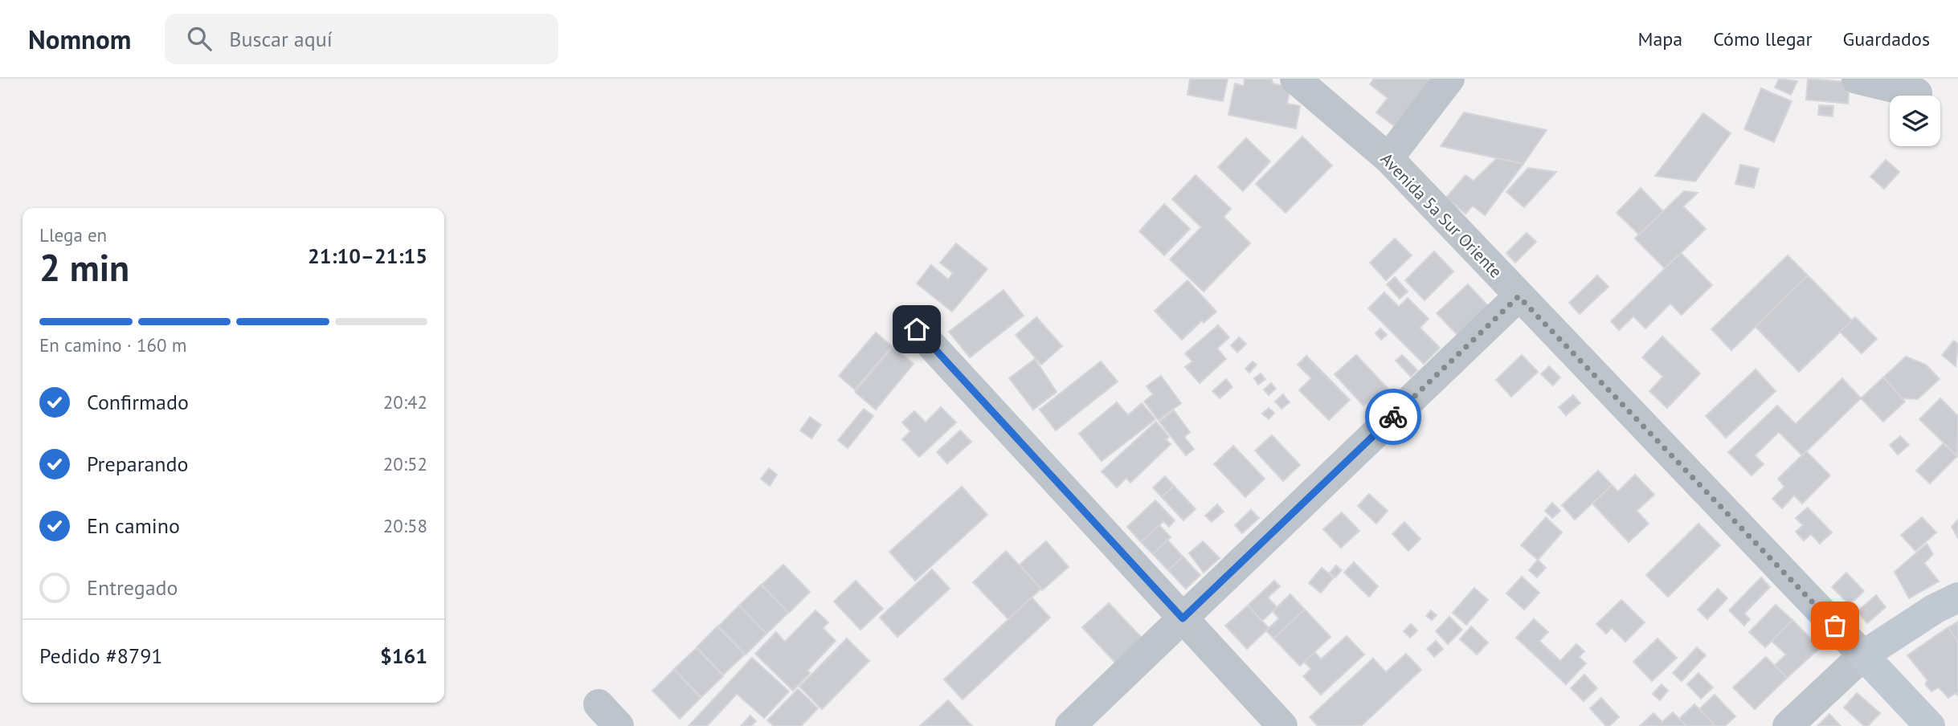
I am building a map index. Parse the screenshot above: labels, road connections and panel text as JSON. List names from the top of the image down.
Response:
{
  "streets": {
    "street": ["Avenida 5a Sur Oriente"]
  },
  "page": {
    "header": "Nomnom",
    "search": "Buscar aquí",
    "nav": ["Mapa", "Cómo llegar", "Guardados"],
    "heading": ["2 min", "Llega en", "21:10–21:15"],
    "panel": ["Pedido #8791", "$161"],
    "bar": "En camino · 160 m",
    "list": [
      ["Confirmado", "20:42"],
      ["Preparando", "20:52"],
      ["En camino", "20:58"],
      "Entregado"
    ]
  }
}
